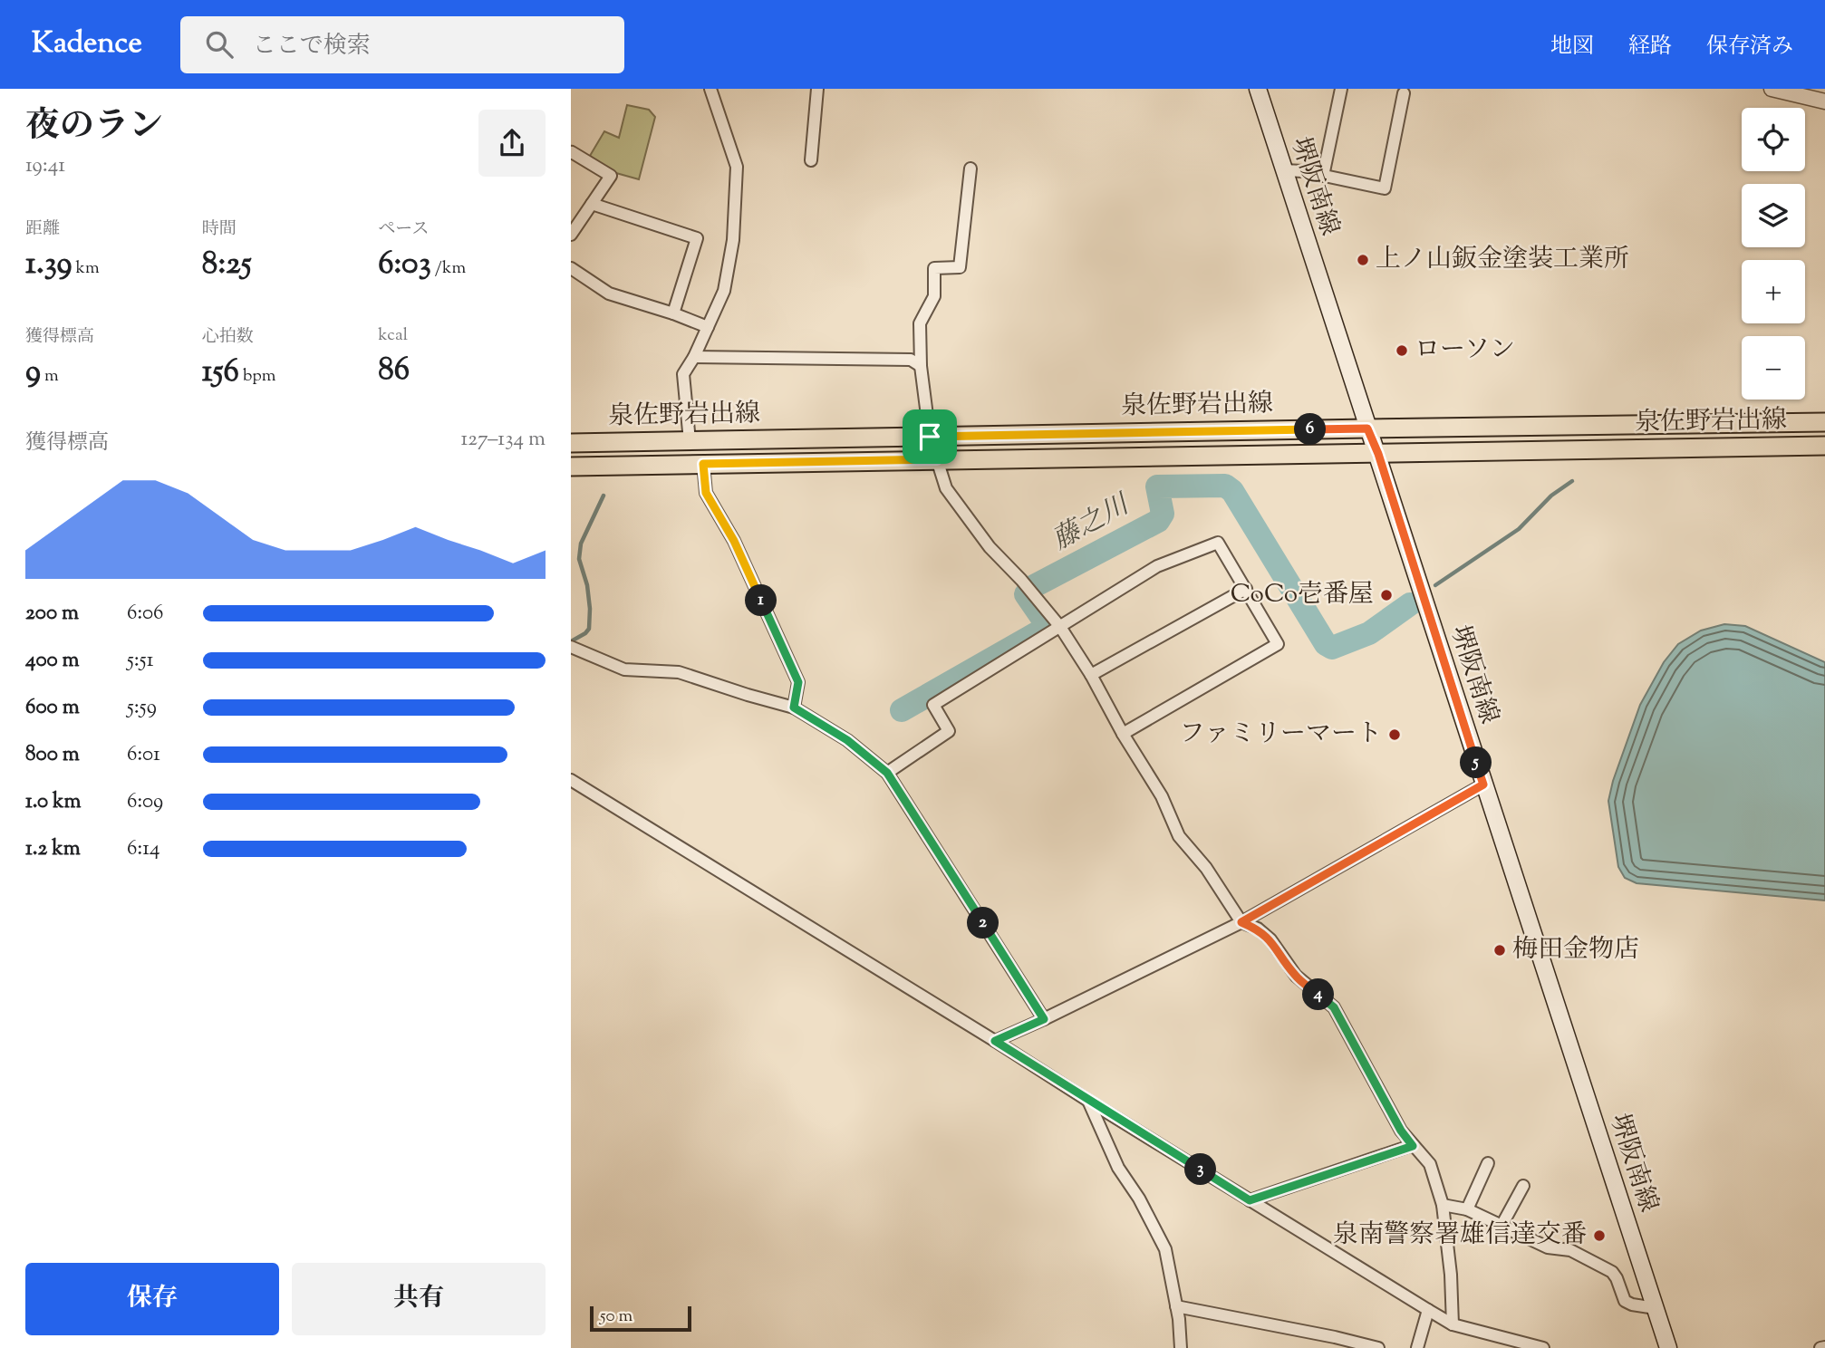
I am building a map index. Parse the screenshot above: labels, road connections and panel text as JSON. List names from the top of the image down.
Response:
{
  "streets": {
    "main road": ["堺阪南線", "泉佐野岩出線"]
  },
  "crossings": [
    ["堺阪南線", "泉佐野岩出線"]
  ],
  "water": ["藤之川"],
  "places": [
    "上ノ山鈑金塗装工業所",
    "ローソン",
    "CoCo壱番屋",
    "ファミリーマート",
    "梅田金物店",
    "泉南警察署雄信達交番"
  ],
  "scale_bar": "50 m",
  "page": {
    "header": "Kadence",
    "search": "ここで検索",
    "nav": ["地図", "経路", "保存済み"],
    "heading": ["夜のラン", "19:41"],
    "map_buttons": ["+", "−"],
    "stats": [
      ["距離", "1.39 km"],
      ["時間", "8:25"],
      ["ペース", "6:03 /km"],
      ["獲得標高", "9 m"],
      ["心拍数", "156 bpm"],
      ["kcal", "86"]
    ],
    "chart": ["獲得標高", "127–134 m"],
    "pins": [
      "6",
      "1",
      "5",
      "2",
      "4",
      "3"
    ],
    "list": [
      {
        "name": "200 m",
        "note": "6:06"
      },
      {
        "name": "400 m",
        "note": "5:51"
      },
      {
        "name": "600 m",
        "note": "5:59"
      },
      {
        "name": "800 m",
        "note": "6:01"
      },
      {
        "name": "1.0 km",
        "note": "6:09"
      },
      {
        "name": "1.2 km",
        "note": "6:14"
      }
    ],
    "buttons": ["保存", "共有"],
    "scale": "50 m"
  }
}
